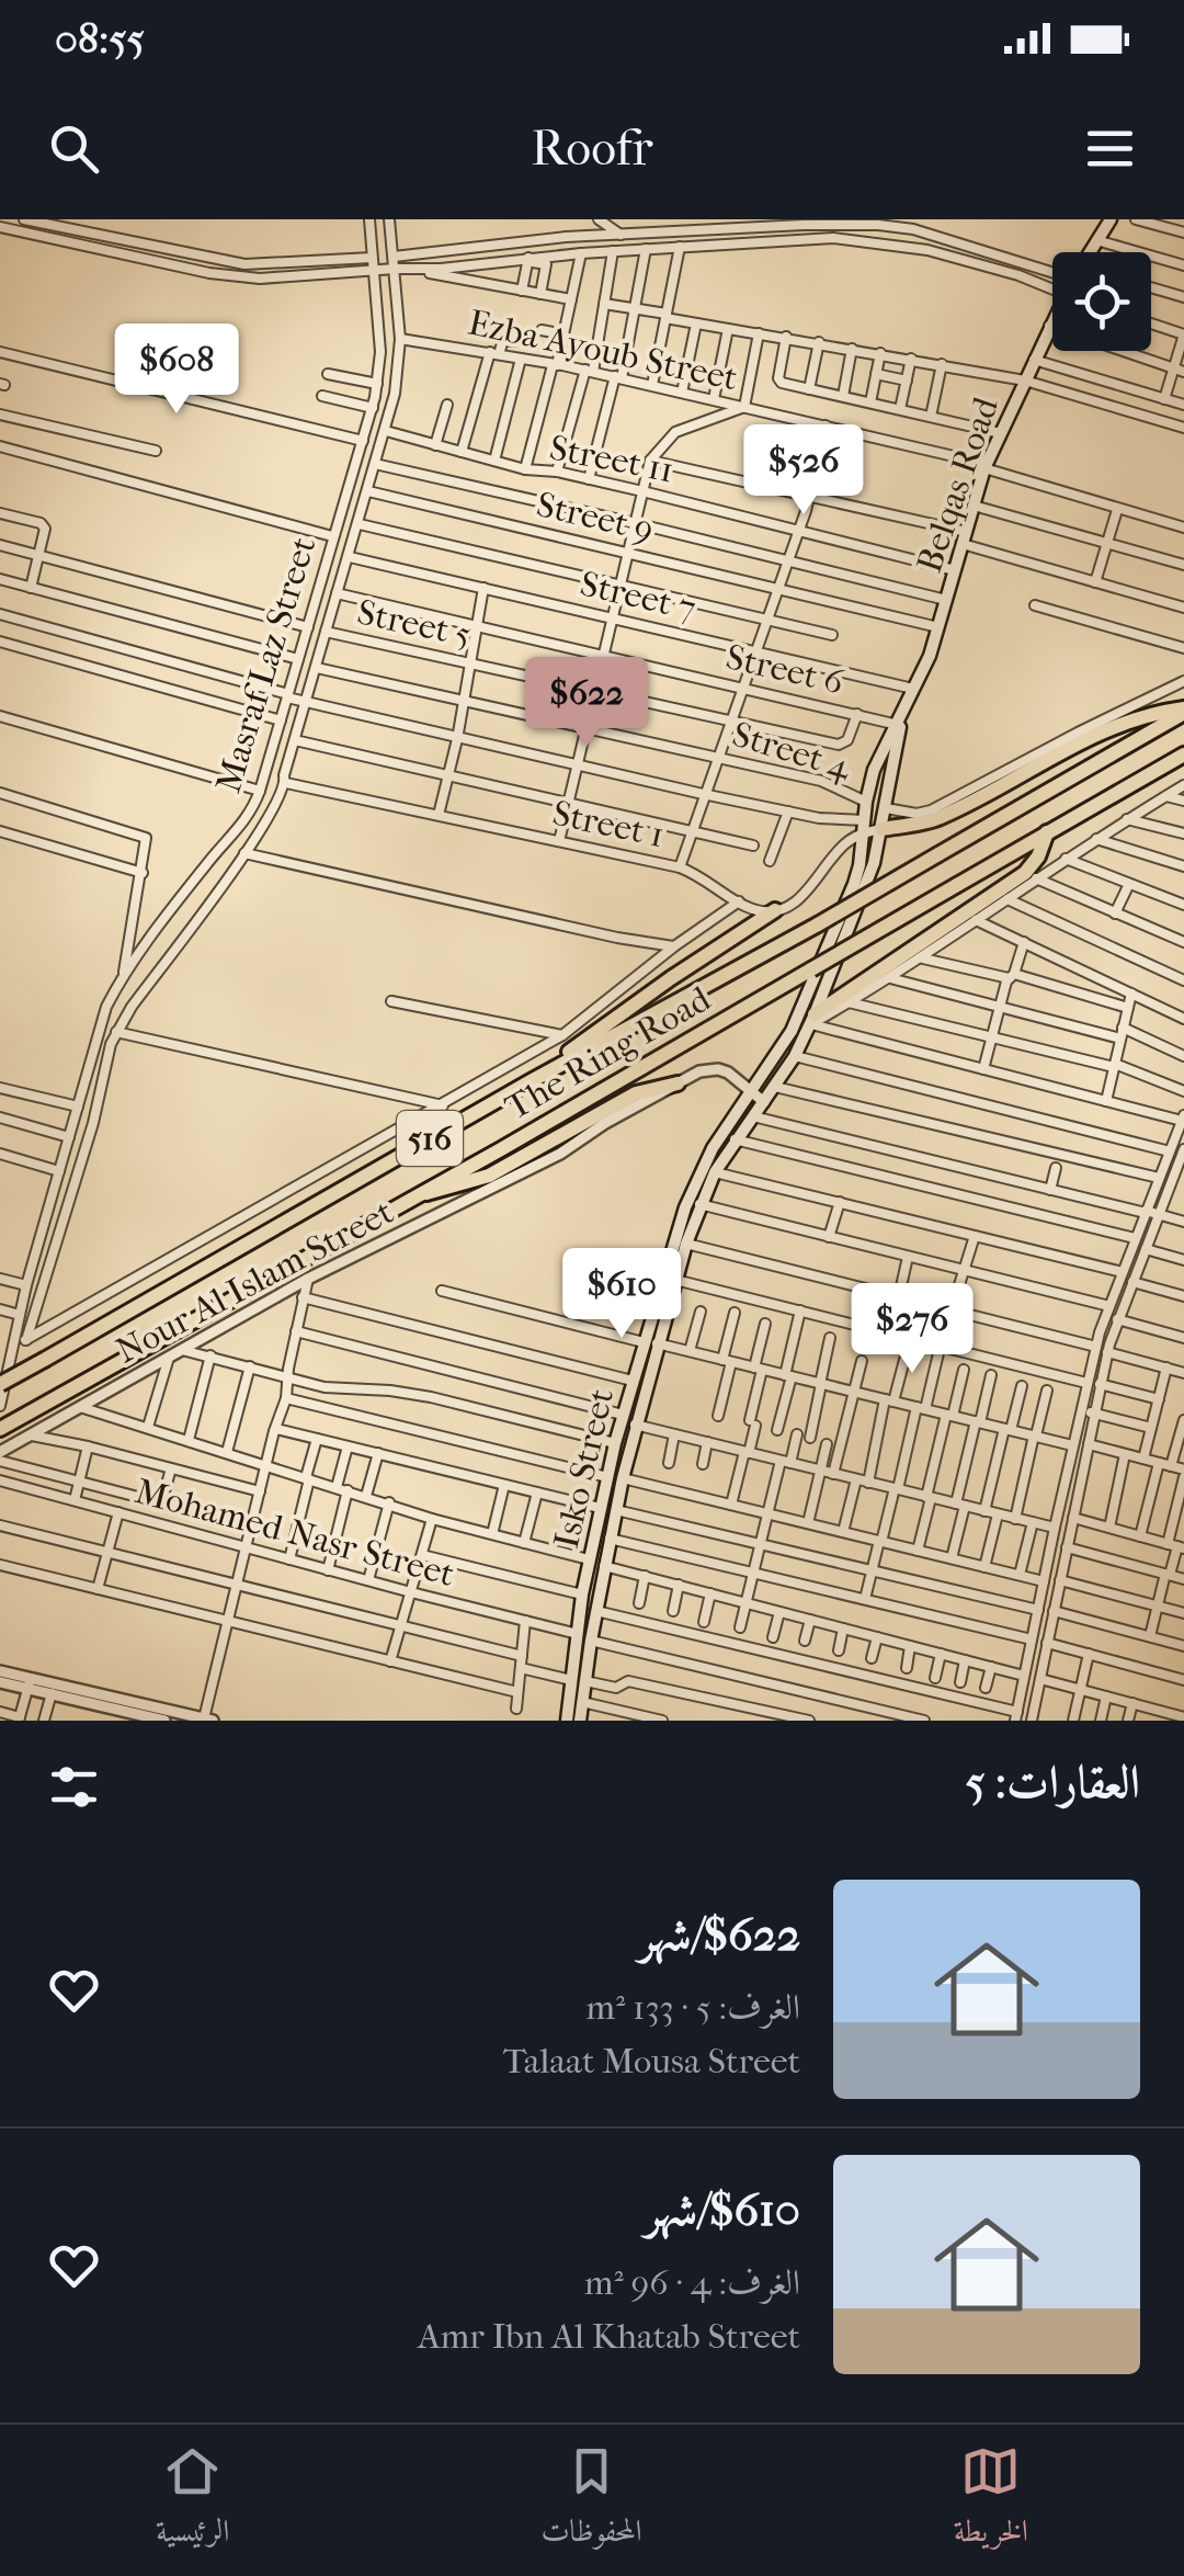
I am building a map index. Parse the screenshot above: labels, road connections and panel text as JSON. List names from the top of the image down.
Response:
{
  "streets": {
    "highway": ["The Ring Road", "516"],
    "main road": ["Belqas Road", "Isko Street"],
    "street": [
      "Ezba Ayoub Street",
      "Street 11",
      "Street 9",
      "Street 7",
      "Street 5",
      "Masraf Laz Street",
      "Street 6",
      "Street 4",
      "Street 1",
      "Nour Al Islam Street",
      "Mohamed Nasr Street"
    ]
  },
  "crossings": [
    ["Ezba Ayoub Street", "Belqas Road"],
    ["Ezba Ayoub Street", "Masraf Laz Street"],
    ["Street 11", "Belqas Road"],
    ["Street 11", "Masraf Laz Street"],
    ["Belqas Road", "Street 9"],
    ["Belqas Road", "Street 7"],
    ["Belqas Road", "Street 6"],
    ["Street 9", "Masraf Laz Street"],
    ["Street 7", "Masraf Laz Street"],
    ["Street 5", "Masraf Laz Street"],
    ["Street 5", "Street 6"],
    ["Masraf Laz Street", "Street 6"],
    ["Masraf Laz Street", "Street 4"],
    ["Masraf Laz Street", "Street 1"],
    ["Nour Al Islam Street", "Isko Street"],
    ["Isko Street", "Mohamed Nasr Street"]
  ],
  "page": {
    "status": "08:55",
    "header": "Roofr",
    "price": [
      "$608",
      "$526",
      "$622",
      "$610",
      "$276"
    ],
    "heading": "العقارات: 5",
    "list": [
      {
        "name": "$622/شهر",
        "note": "الغرف: 5 · 133 m² · Talaat Mousa Street"
      },
      {
        "name": "$610/شهر",
        "note": "الغرف: 4 · 96 m² · Amr Ibn Al Khatab Street"
      }
    ],
    "tabs": ["الخريطة", "المحفوظات", "الرئيسية"]
  }
}
